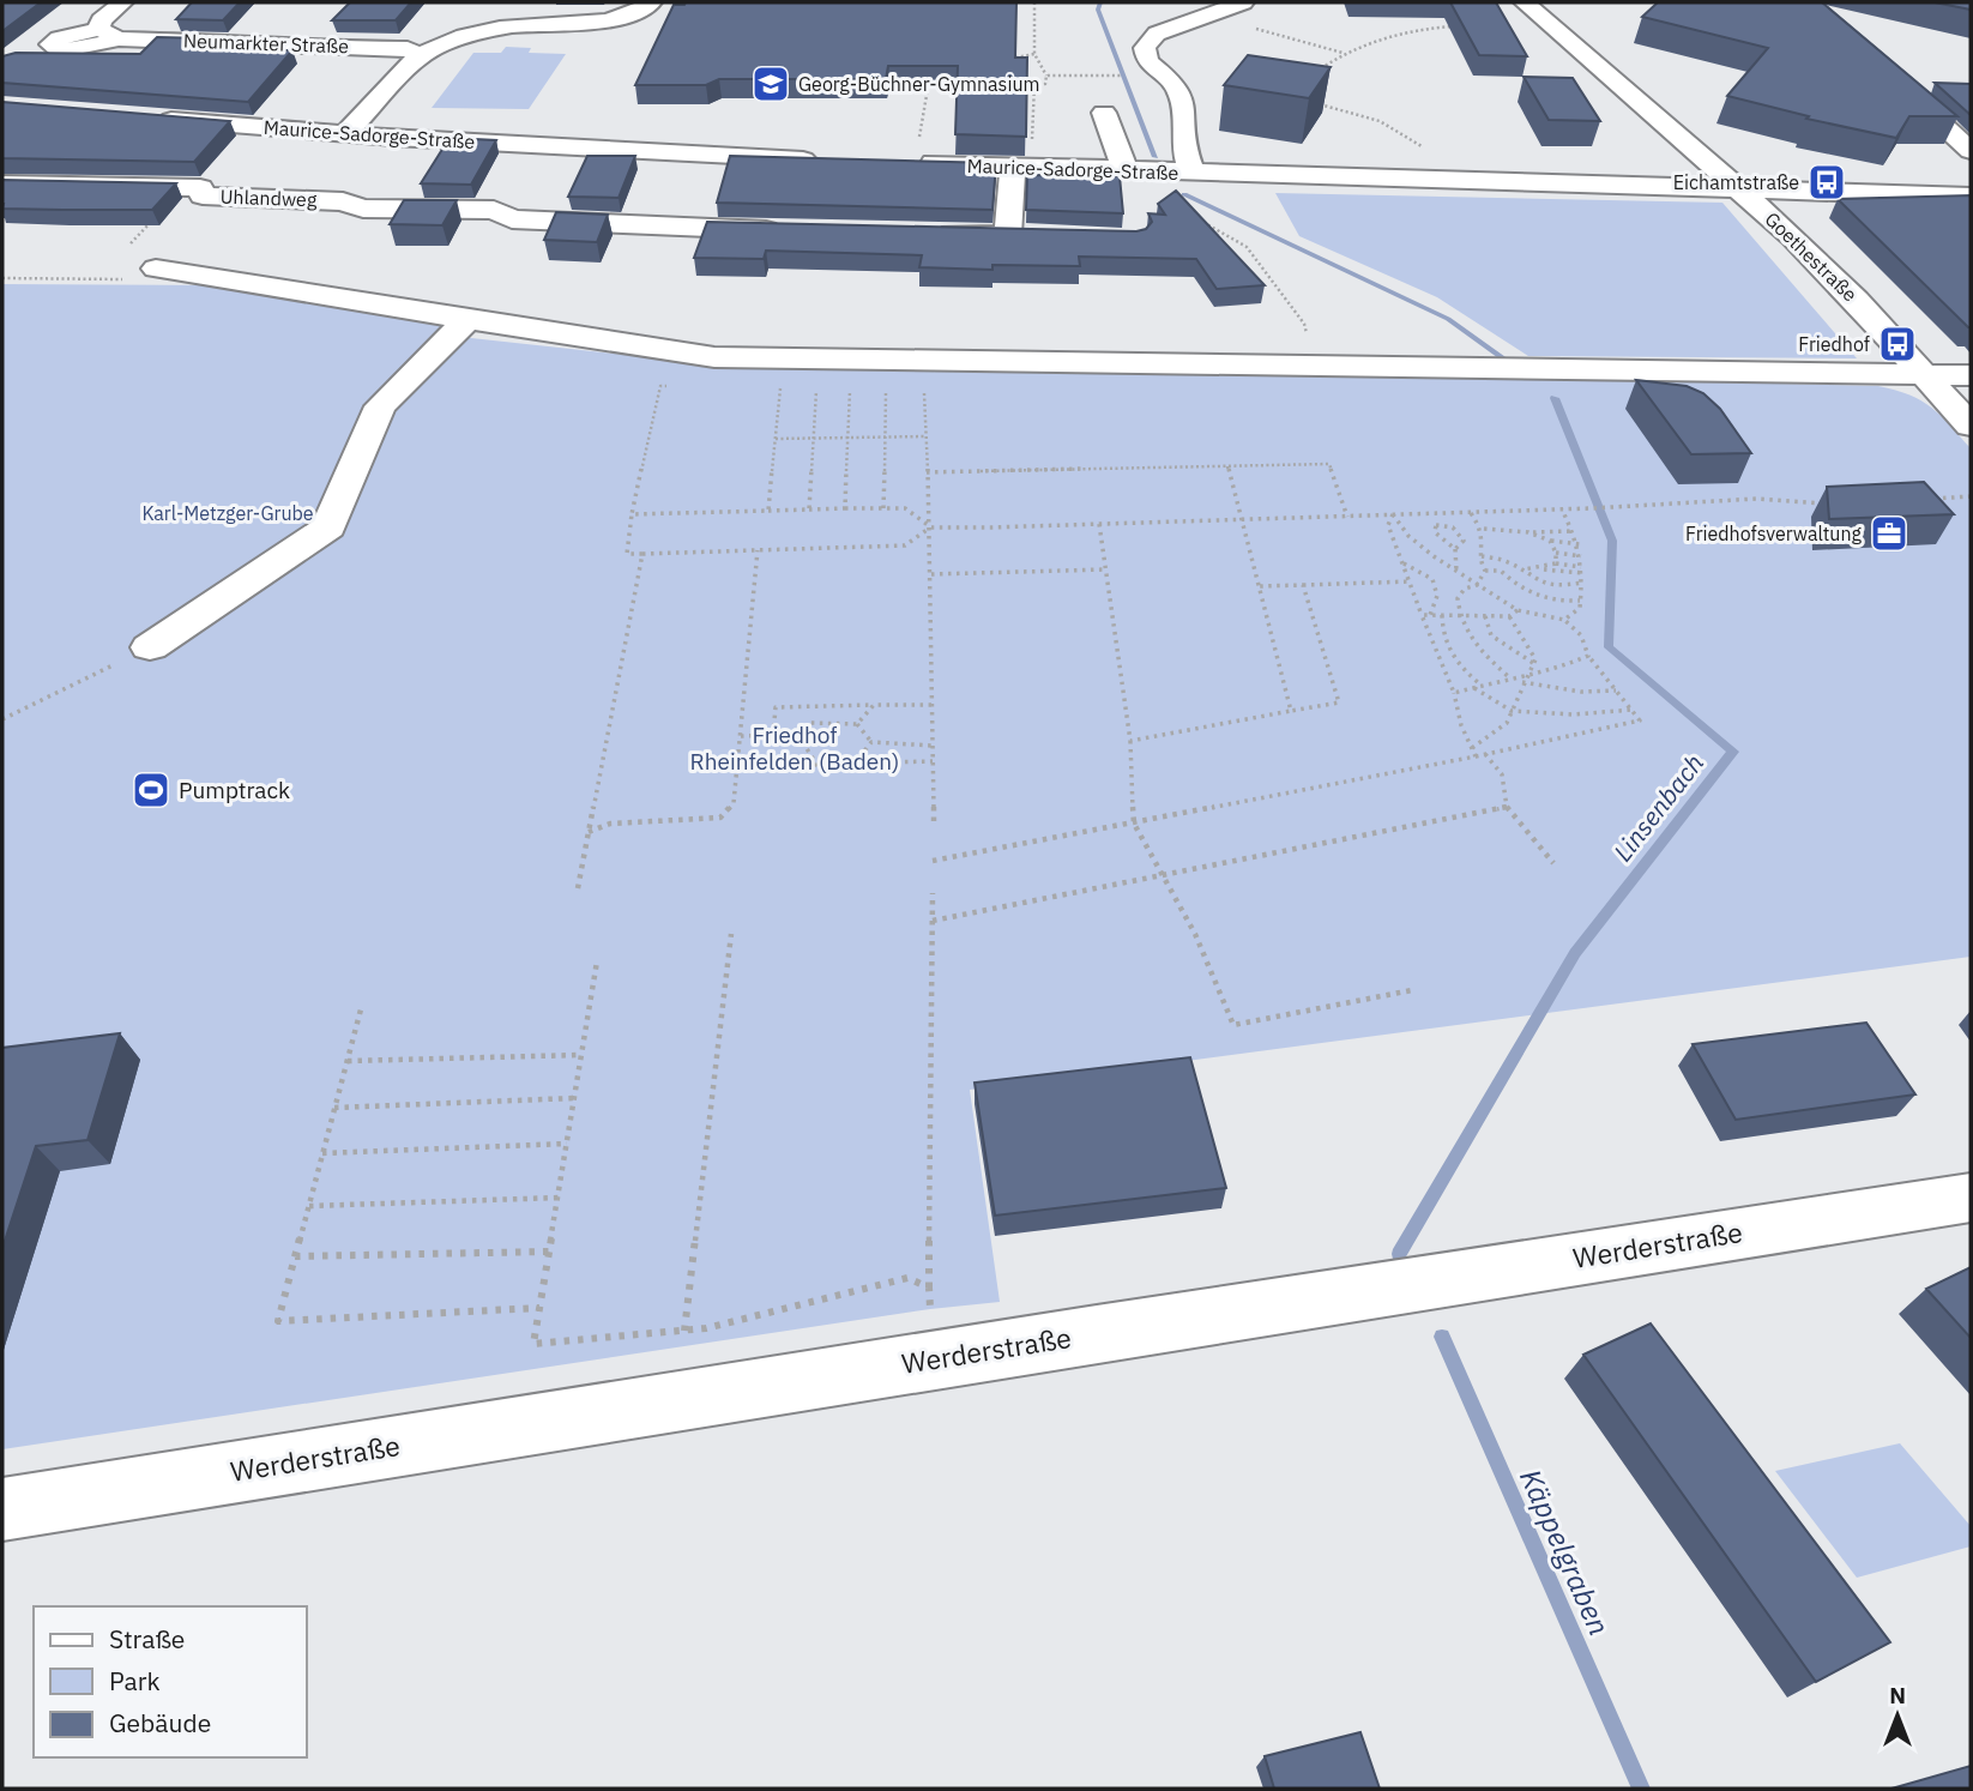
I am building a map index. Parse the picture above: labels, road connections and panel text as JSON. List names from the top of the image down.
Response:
{
  "streets": {
    "street": [
      "Neumarkter Straße",
      "Maurice-Sadorge-Straße",
      "Uhlandweg",
      "Goethestraße",
      "Werderstraße"
    ]
  },
  "crossings": [
    ["Maurice-Sadorge-Straße", "Uhlandweg"],
    ["Maurice-Sadorge-Straße", "Goethestraße"]
  ],
  "water": ["Linsenbach", "Käppelgraben"],
  "parks": ["Karl-Metzger-Grube", "Friedhof Rheinfelden (Baden)"],
  "places": {
    "school or university": ["Georg-Büchner-Gymnasium"],
    "bus stop": ["Eichamtstraße", "Friedhof"],
    "office": ["Friedhofsverwaltung"],
    "sports": ["Pumptrack"]
  },
  "legend": ["Straße", "Park", "Gebäude"],
  "north": "top"
}
